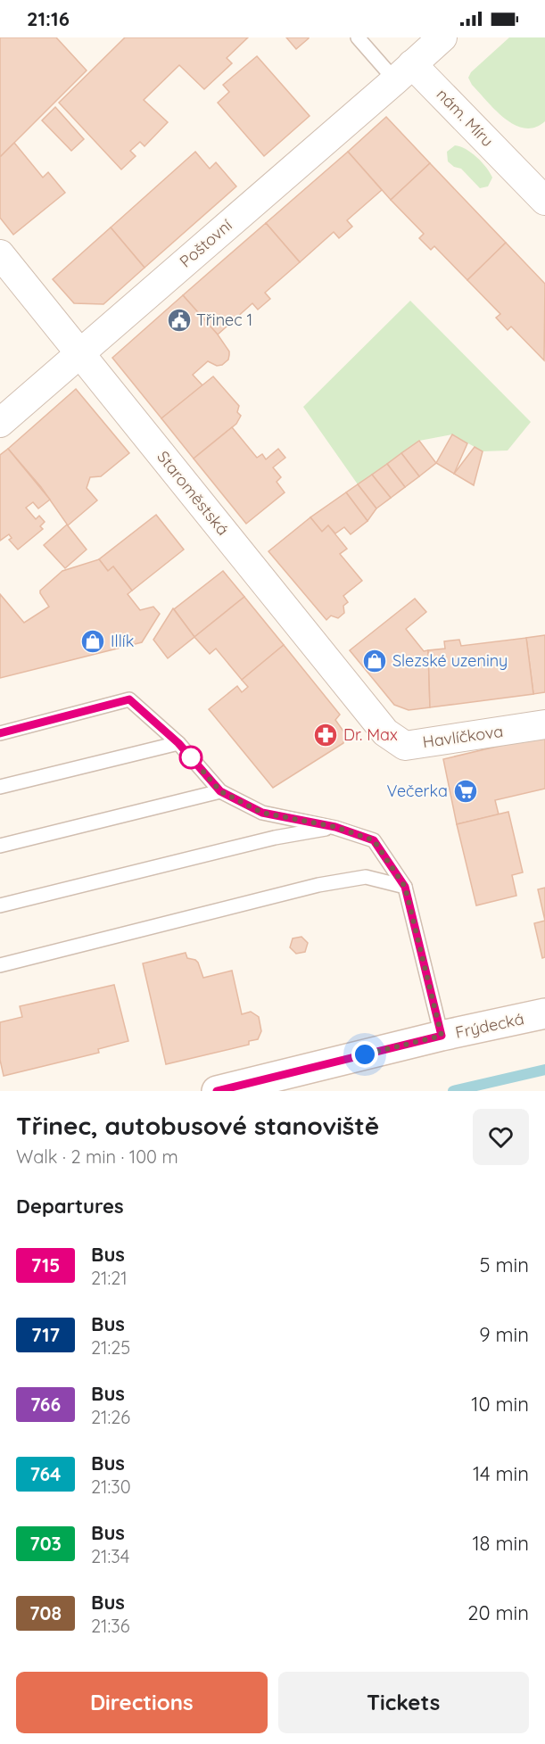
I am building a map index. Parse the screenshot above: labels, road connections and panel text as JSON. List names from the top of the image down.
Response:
{
  "streets": {
    "main road": ["Frýdecká"],
    "street": [
      "nám. Míru",
      "Poštovní",
      "Staroměstská",
      "Havlíčkova"
    ]
  },
  "crossings": [
    ["nám. Míru", "Poštovní"],
    ["Poštovní", "Staroměstská"],
    ["Staroměstská", "Havlíčkova"]
  ],
  "places": {
    "public building": ["Třinec 1"],
    "shop": ["Illík", "Slezské uzeniny"],
    "pharmacy": ["Dr. Max"],
    "supermarket": ["Večerka"]
  },
  "lines": ["bus line 715"],
  "page": {
    "status": "21:16",
    "heading": [
      ["Třinec, autobusové stanoviště", "Walk · 2 min · 100 m"],
      "Departures"
    ],
    "list": [
      {
        "mark": "715",
        "name": "Bus",
        "note": "21:21",
        "value": "5 min"
      },
      {
        "mark": "717",
        "name": "Bus",
        "note": "21:25",
        "value": "9 min"
      },
      {
        "mark": "766",
        "name": "Bus",
        "note": "21:26",
        "value": "10 min"
      },
      {
        "mark": "764",
        "name": "Bus",
        "note": "21:30",
        "value": "14 min"
      },
      {
        "mark": "703",
        "name": "Bus",
        "note": "21:34",
        "value": "18 min"
      },
      {
        "mark": "708",
        "name": "Bus",
        "note": "21:36",
        "value": "20 min"
      }
    ],
    "buttons": ["Directions", "Tickets"]
  }
}
